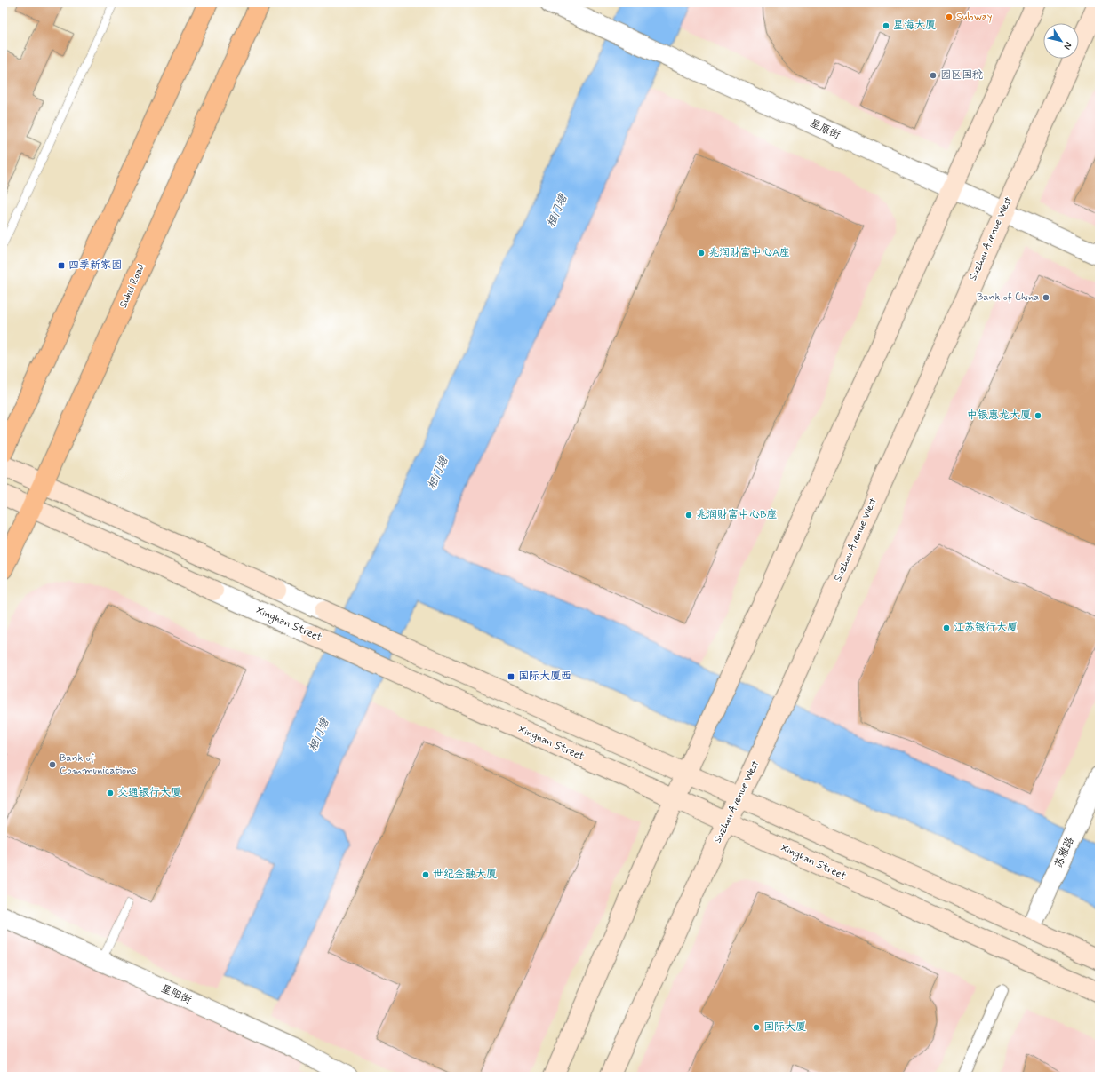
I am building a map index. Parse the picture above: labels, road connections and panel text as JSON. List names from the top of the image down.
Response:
{
  "streets": {
    "main road": ["Suzhou Avenue West", "Suhui Road", "Xinghan Street"],
    "street": ["星原街", "苏雅路", "星阳街"]
  },
  "crossings": [
    ["星原街", "Suzhou Avenue West"],
    ["Suzhou Avenue West", "Xinghan Street"],
    ["Suhui Road", "Xinghan Street"]
  ],
  "water": ["相门塘"],
  "places": {
    "other": [
      "Subway",
      "星海大厦",
      "园区国税",
      "兆润财富中心A座",
      "Bank of China",
      "中银惠龙大厦",
      "兆润财富中心B座",
      "江苏银行大厦",
      "Bank of Communications",
      "交通银行大厦",
      "世纪金融大厦",
      "国际大厦"
    ],
    "transit": ["四季新家园", "国际大厦西"]
  },
  "north": "bottom right"
}
